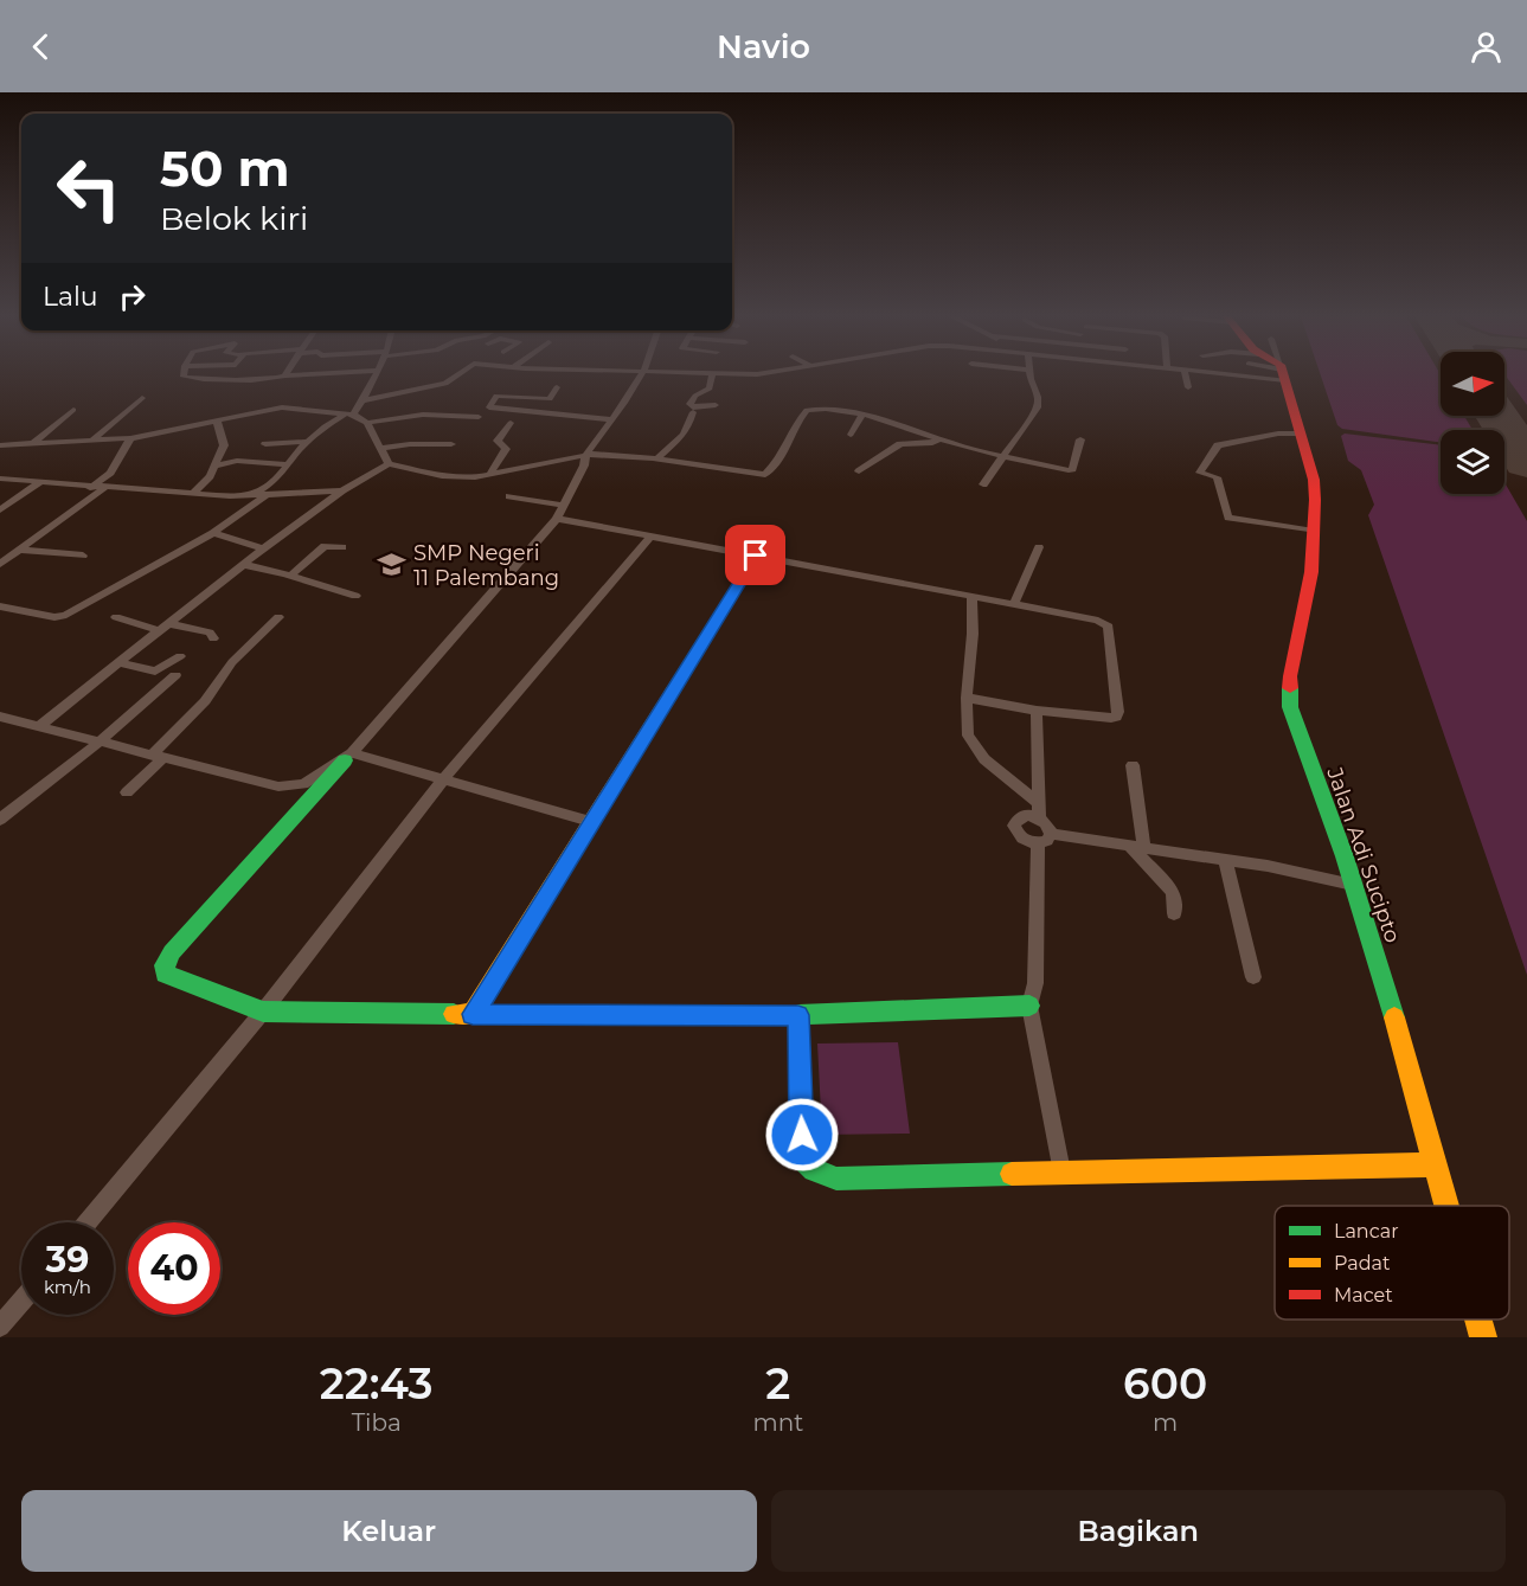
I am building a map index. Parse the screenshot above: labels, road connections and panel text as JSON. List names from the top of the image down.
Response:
{
  "streets": {
    "street": ["Jalan Adi Sucipto"]
  },
  "places": {
    "school or university": ["SMP Negeri 11 Palembang"]
  },
  "legend": ["Lancar", "Padat", "Macet"],
  "north": "right",
  "page": {
    "header": "Navio",
    "turn": ["50 m", "Belok kiri"],
    "then": "Lalu",
    "speed": "39 km/h",
    "limit": "40",
    "eta": [
      "22:43",
      "Tiba",
      "2",
      "mnt",
      "600",
      "m"
    ],
    "buttons": ["Keluar", "Bagikan"]
  }
}
